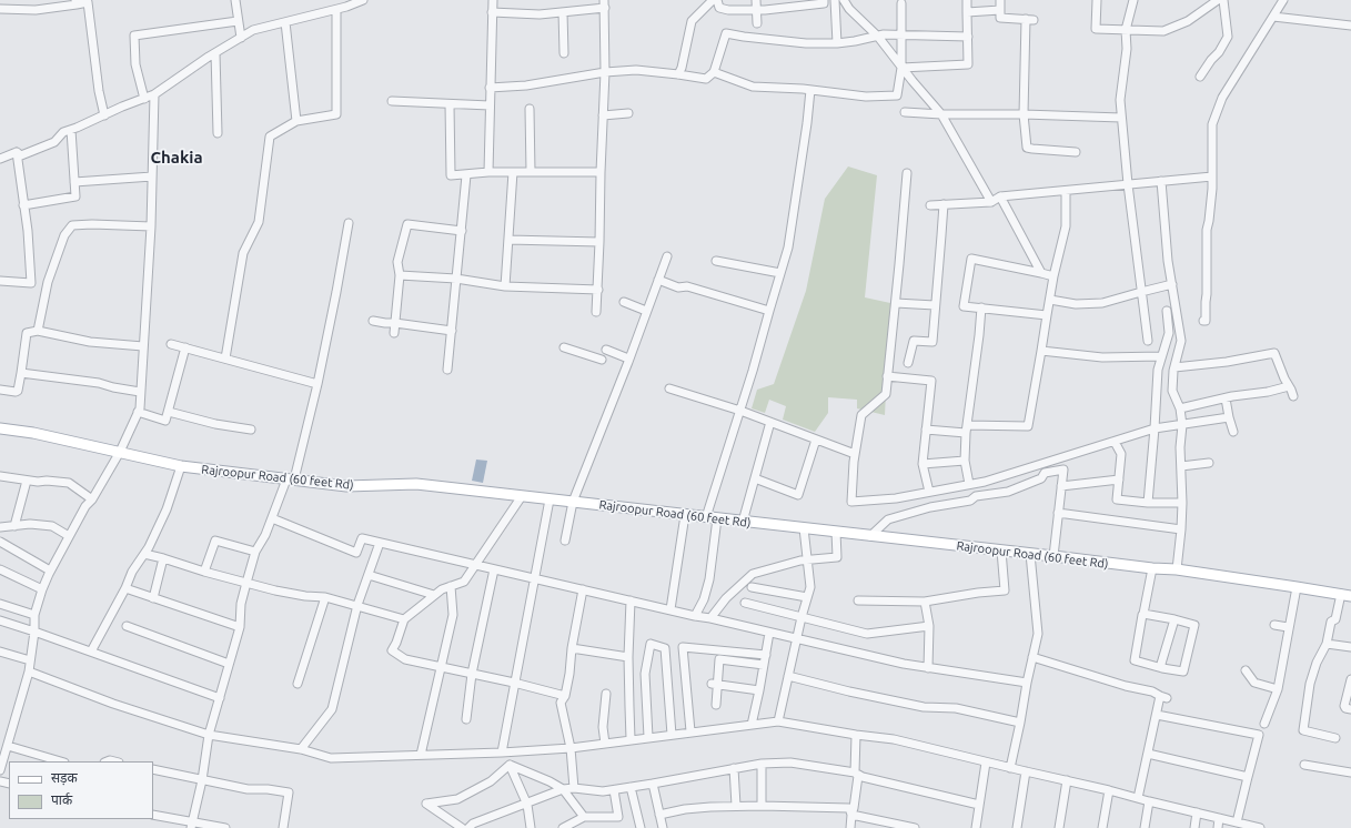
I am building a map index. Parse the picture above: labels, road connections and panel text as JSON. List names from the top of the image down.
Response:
{
  "streets": {
    "main road": ["Rajroopur Road (60 feet Rd)"]
  },
  "districts": ["Chakia"],
  "legend": ["सड़क", "पार्क"]
}
